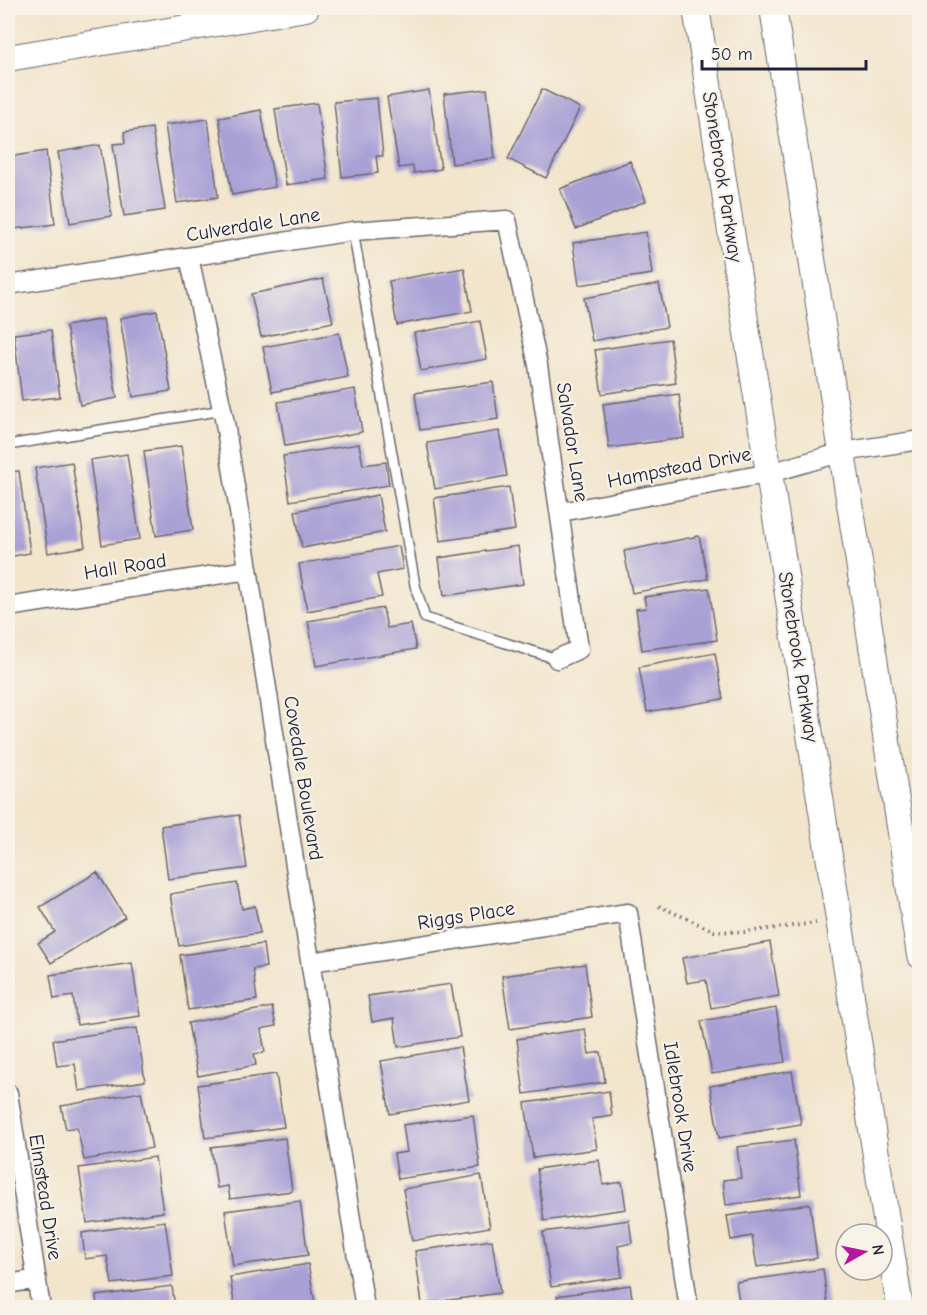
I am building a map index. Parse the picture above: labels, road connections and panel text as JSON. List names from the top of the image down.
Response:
{
  "streets": {
    "main road": ["Stonebrook Parkway"],
    "street": [
      "Culverdale Lane",
      "Salvador Lane",
      "Hampstead Drive",
      "Hall Road",
      "Covedale Boulevard",
      "Riggs Place",
      "Idlebrook Drive",
      "Elmstead Drive"
    ]
  },
  "crossings": [
    ["Stonebrook Parkway", "Hampstead Drive"],
    ["Culverdale Lane", "Salvador Lane"],
    ["Culverdale Lane", "Covedale Boulevard"],
    ["Salvador Lane", "Hampstead Drive"],
    ["Hall Road", "Covedale Boulevard"],
    ["Covedale Boulevard", "Riggs Place"],
    ["Riggs Place", "Idlebrook Drive"]
  ],
  "scale_bar": "50 m",
  "north": "right"
}
